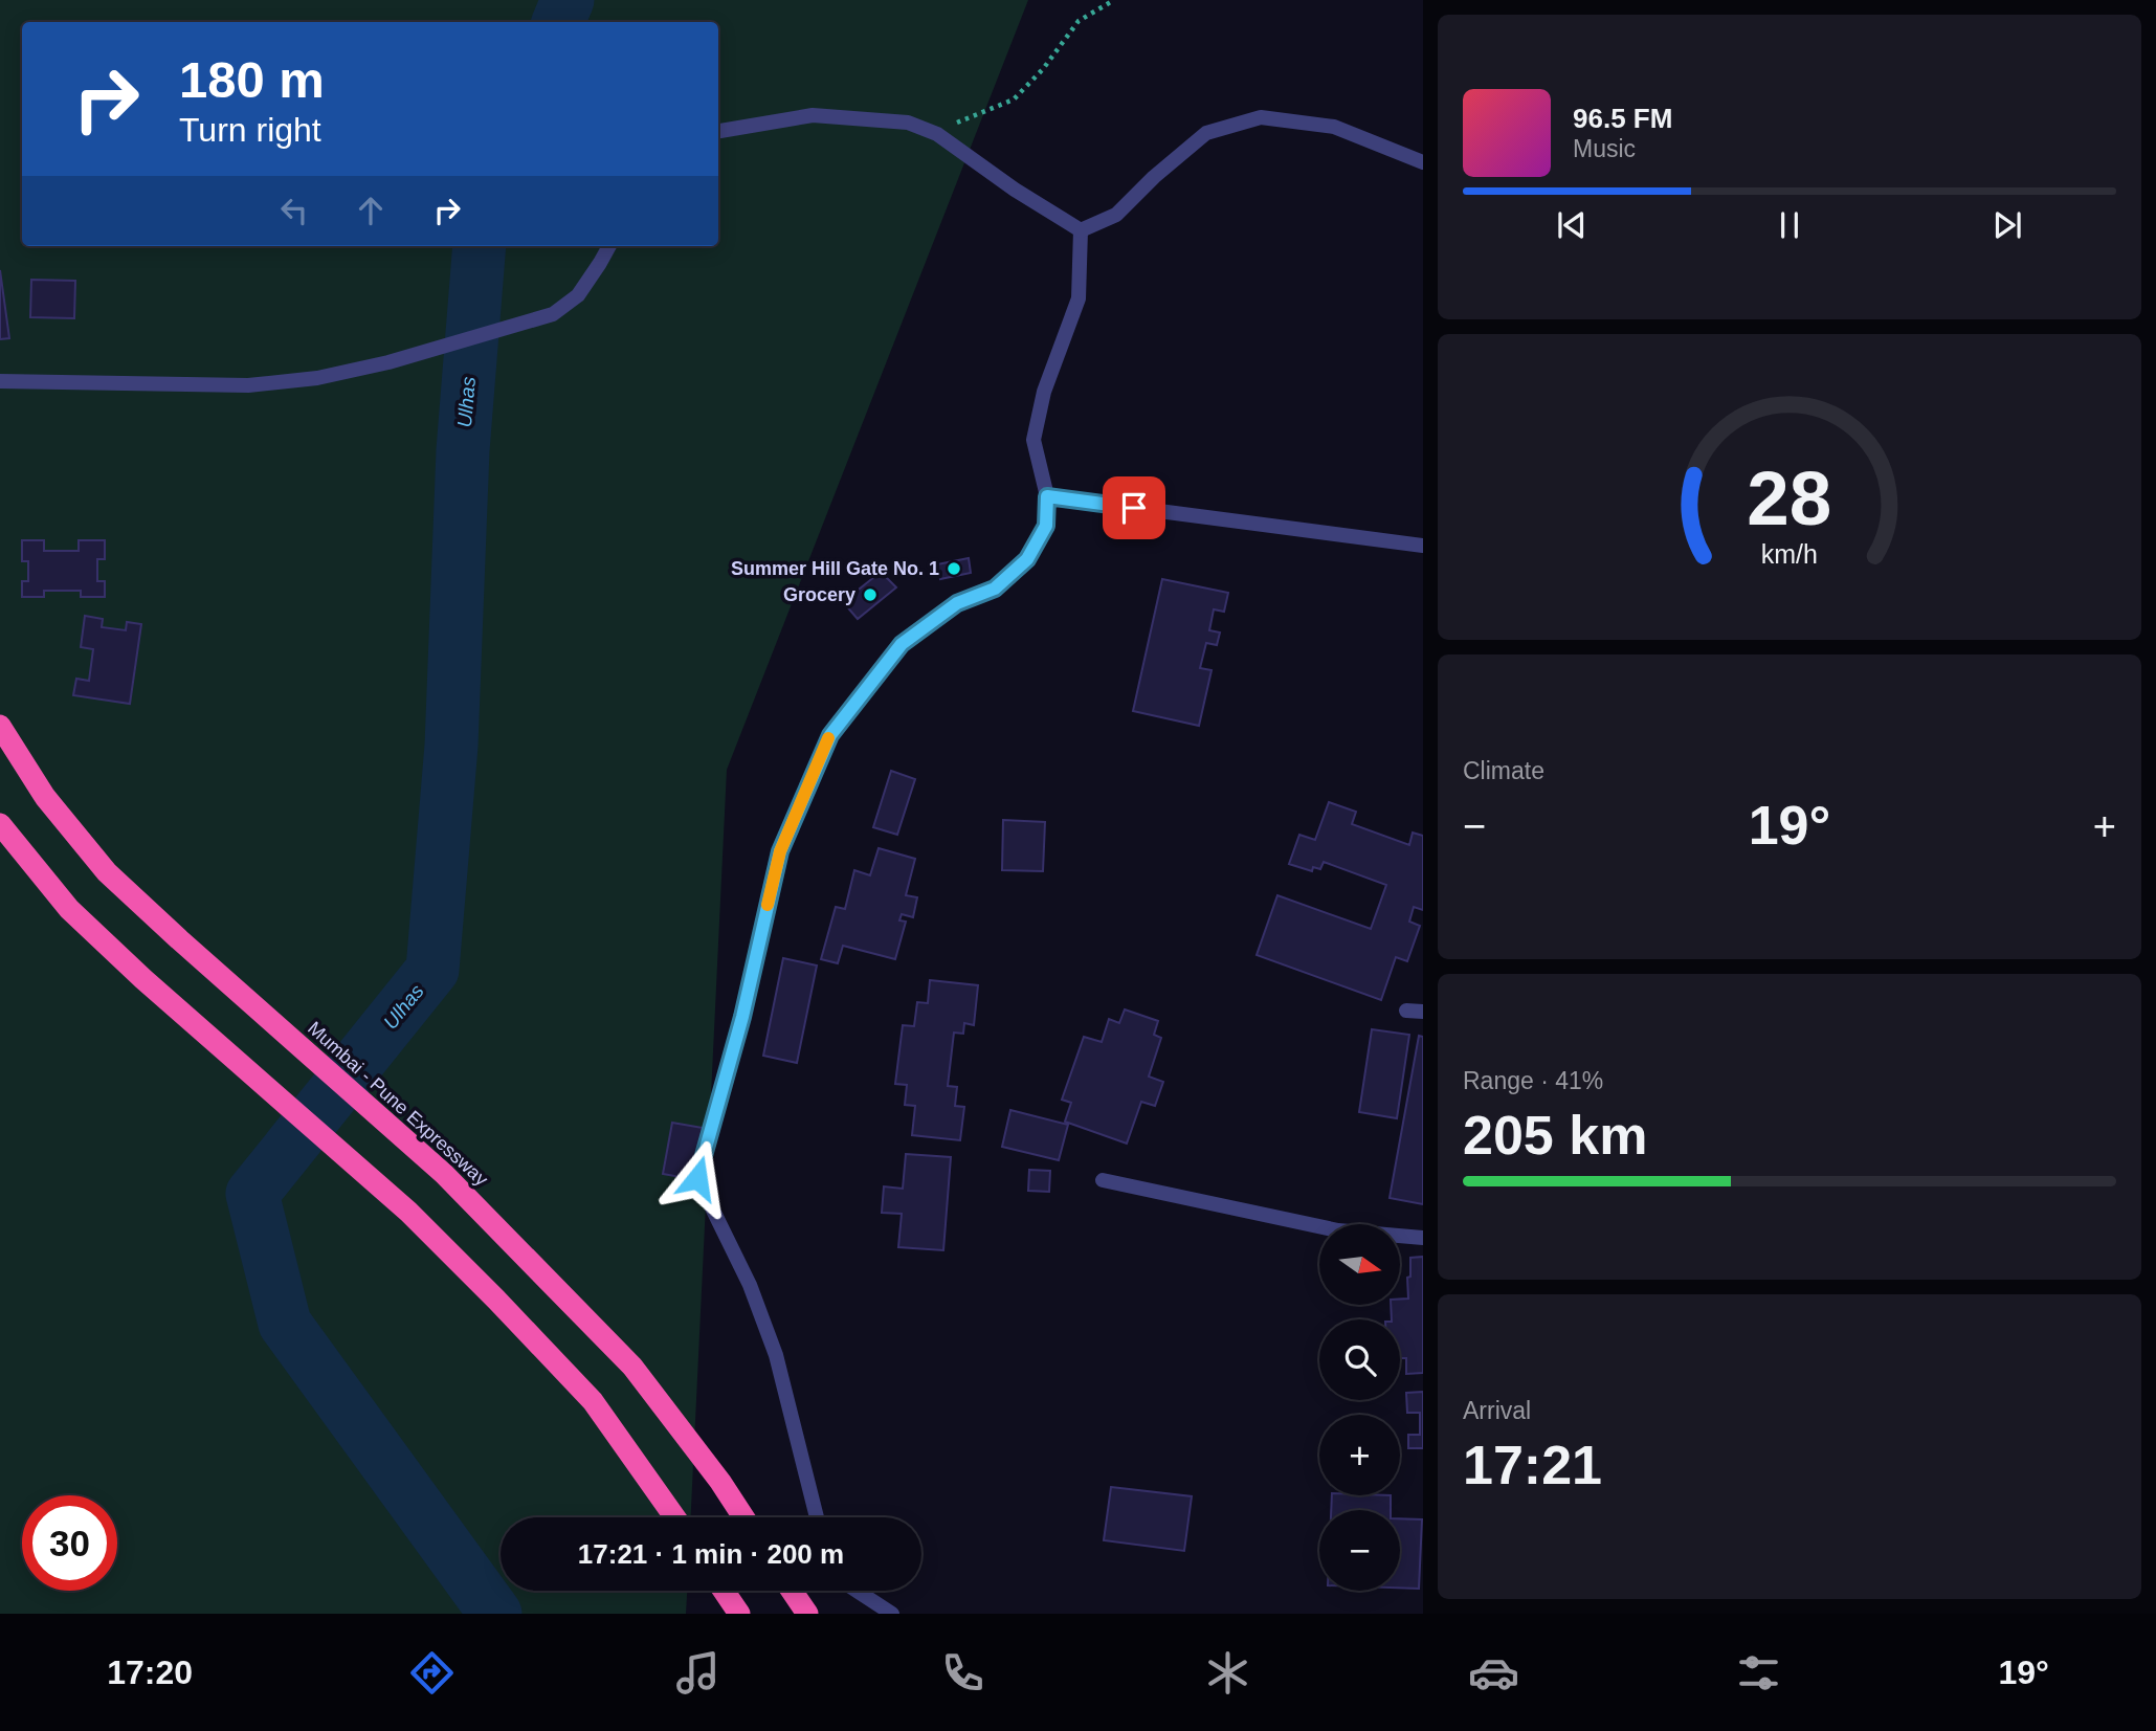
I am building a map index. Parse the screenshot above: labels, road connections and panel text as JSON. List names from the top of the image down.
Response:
{
  "streets": {
    "highway": ["Mumbai - Pune Expressway"]
  },
  "water": ["Ulhas"],
  "places": ["Summer Hill Gate No. 1", "Grocery"],
  "north": "right",
  "page": {
    "turn": ["180 m", "Turn right"],
    "song": ["96.5 FM", "Music"],
    "tile": [
      "Climate",
      ["Range · 41%", "205 km"],
      ["Arrival", "17:21"]
    ],
    "heat": ["−", "19°", "+"],
    "map_buttons": ["+", "−"],
    "limit": "30",
    "trip": "17:21 · 1 min · 200 m",
    "tabs": ["17:20", "19°"],
    "gauge": ["28", "km/h"]
  }
}
